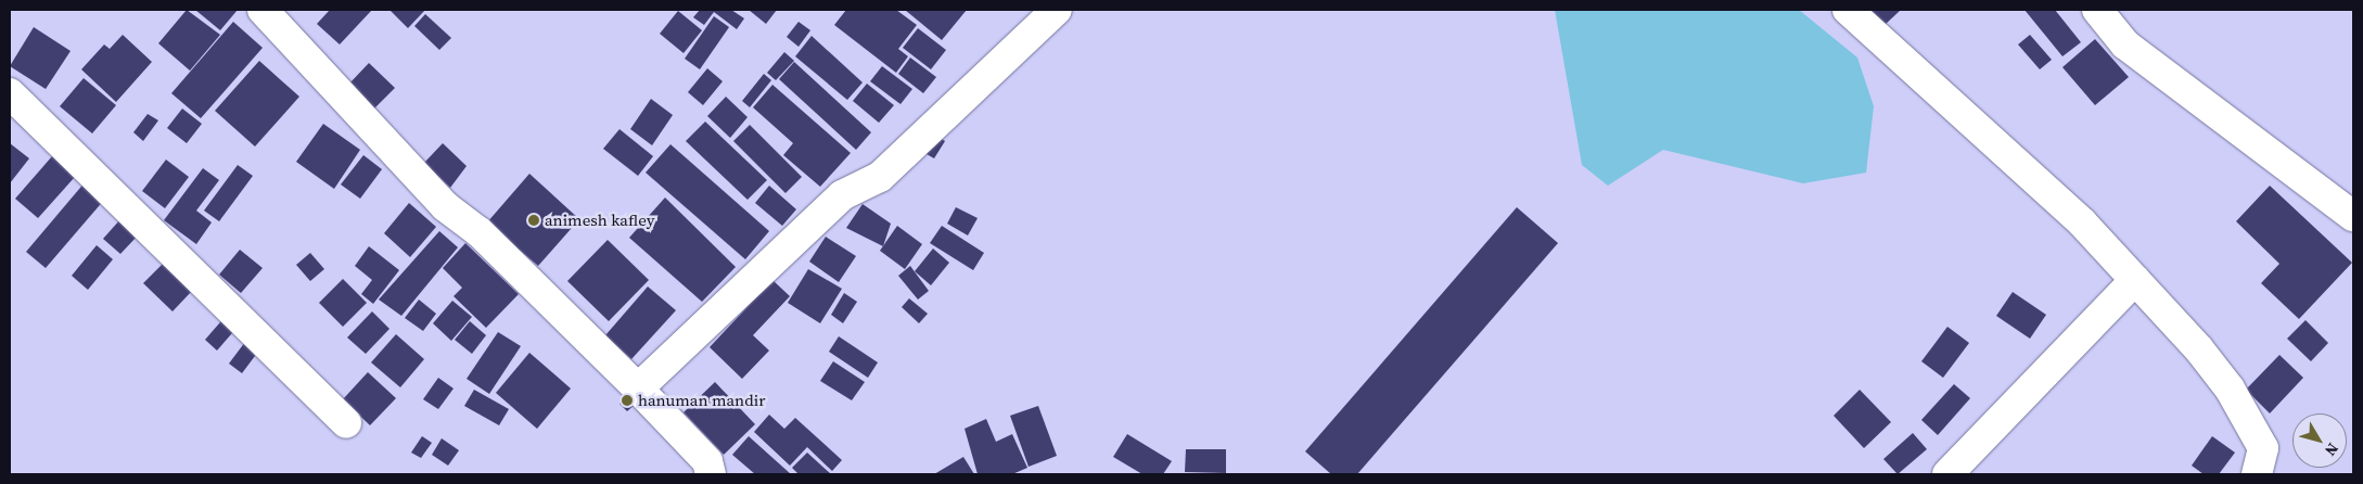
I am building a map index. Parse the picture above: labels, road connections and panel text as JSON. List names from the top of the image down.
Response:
{
  "places": ["animesh kafley", "hanuman mandir"],
  "north": "bottom right"
}
